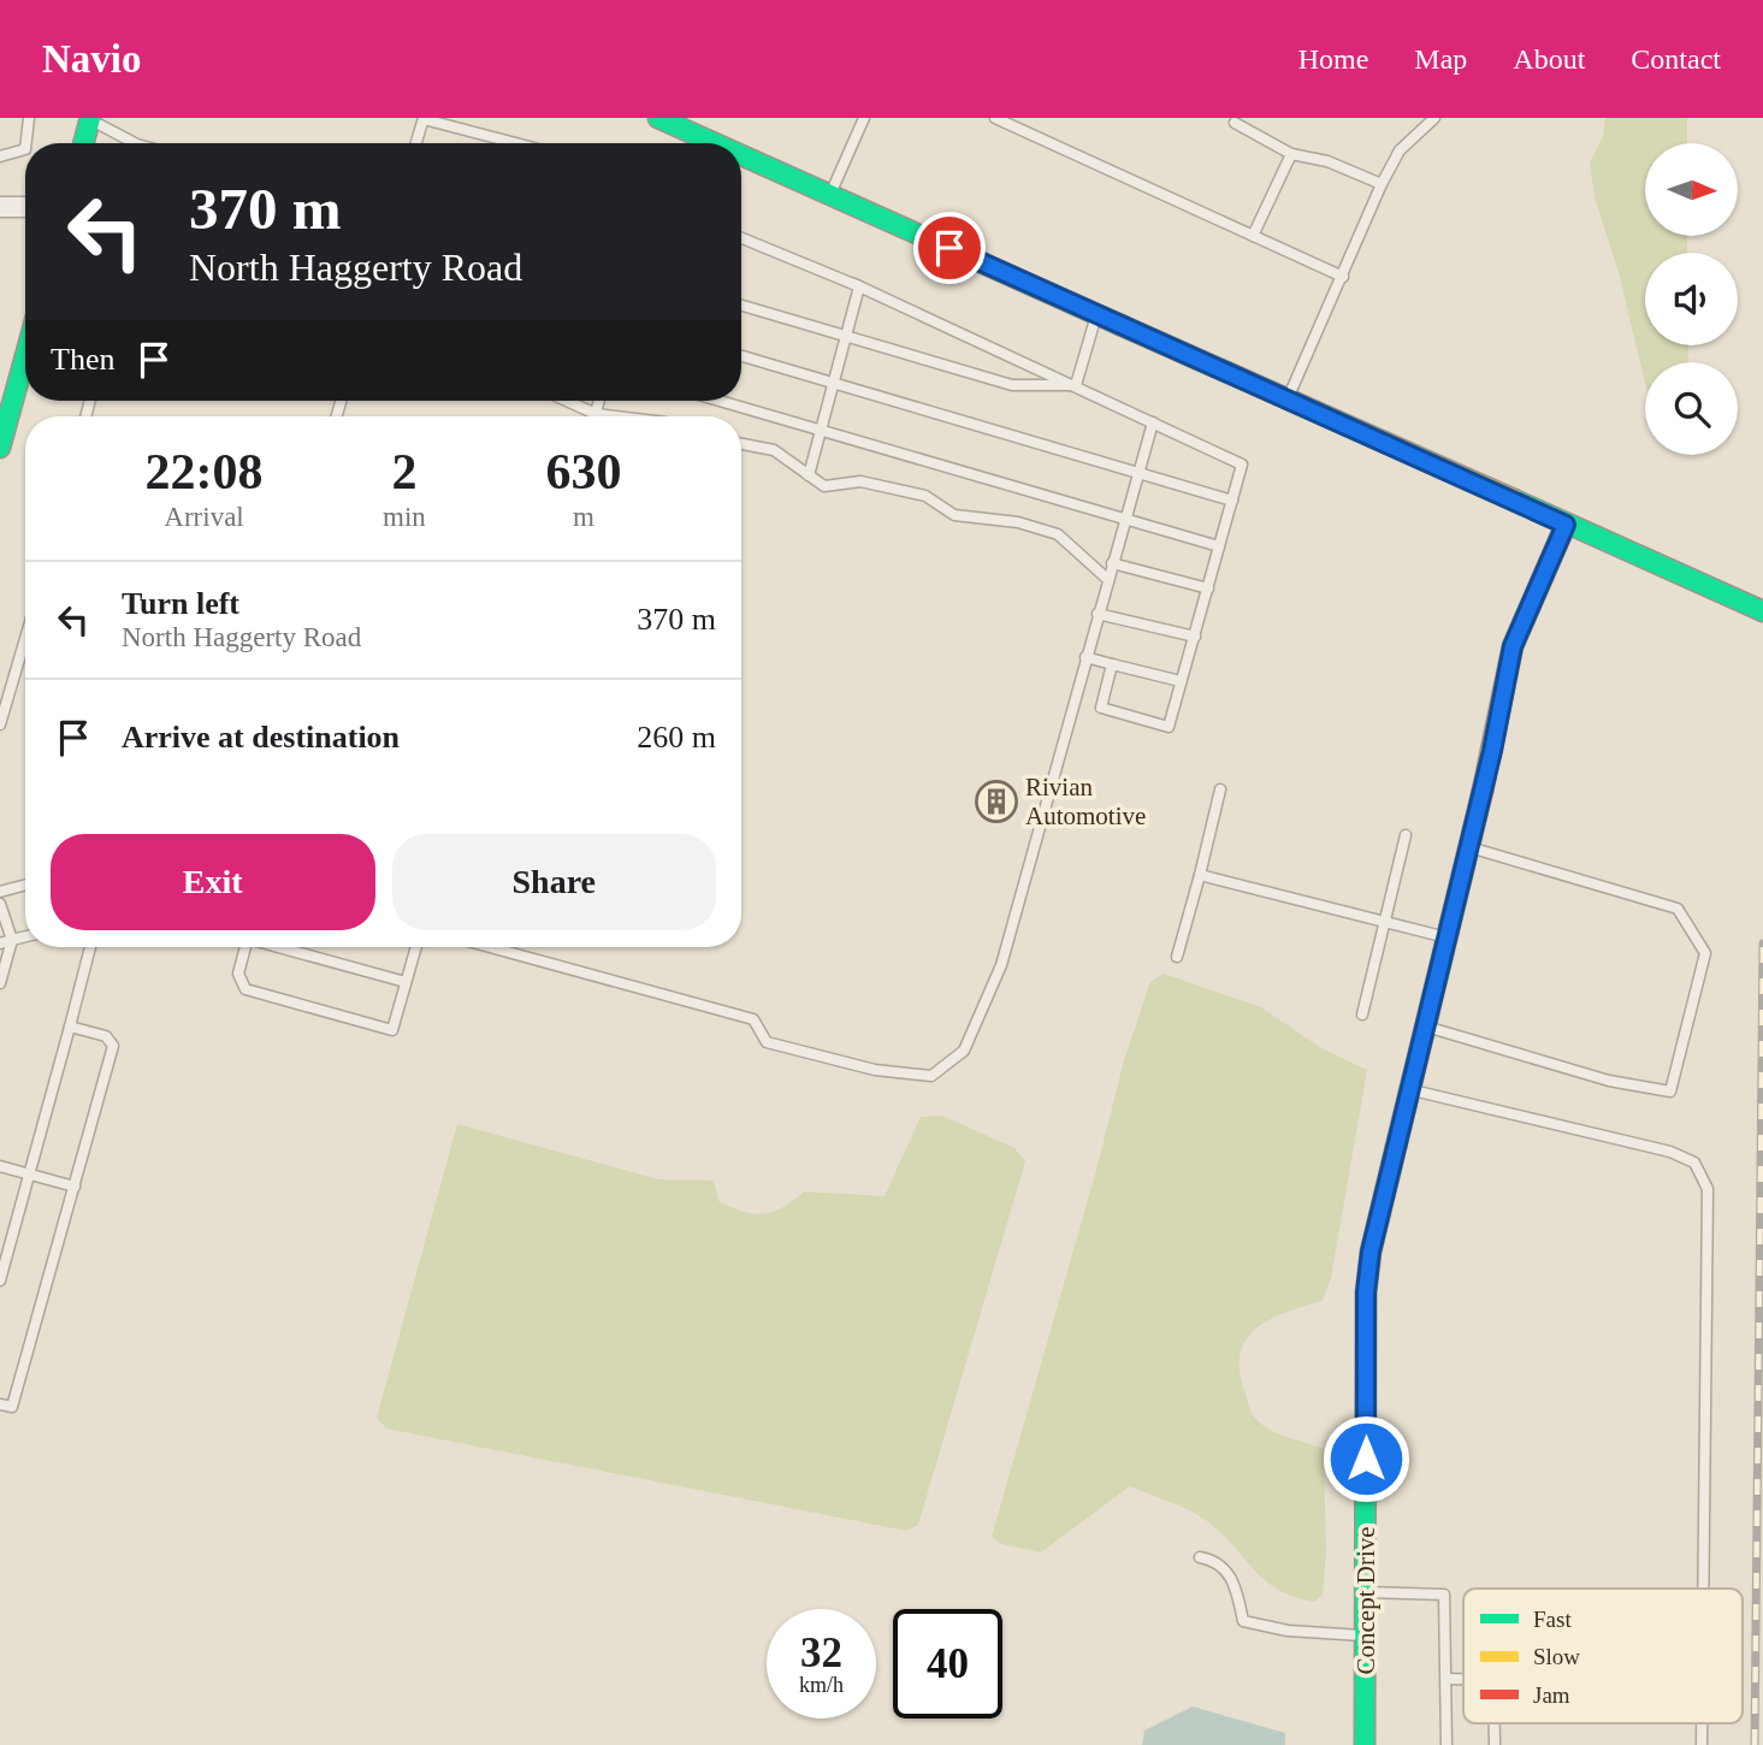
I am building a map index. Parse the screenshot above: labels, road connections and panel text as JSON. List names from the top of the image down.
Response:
{
  "streets": {
    "street": ["Concept Drive"]
  },
  "places": {
    "building": ["Rivian Automotive"]
  },
  "legend": ["Fast", "Slow", "Jam"],
  "north": "right",
  "page": {
    "header": "Navio",
    "nav": [
      "Home",
      "Map",
      "About",
      "Contact"
    ],
    "turn": ["370 m", "North Haggerty Road"],
    "then": "Then",
    "eta": [
      "22:08",
      "Arrival",
      "2",
      "min",
      "630",
      "m"
    ],
    "list": [
      {
        "name": "Turn left",
        "note": "North Haggerty Road",
        "value": "370 m"
      },
      {
        "name": "Arrive at destination",
        "value": "260 m"
      }
    ],
    "buttons": ["Exit", "Share"],
    "speed": "32 km/h",
    "limit": "40"
  }
}
